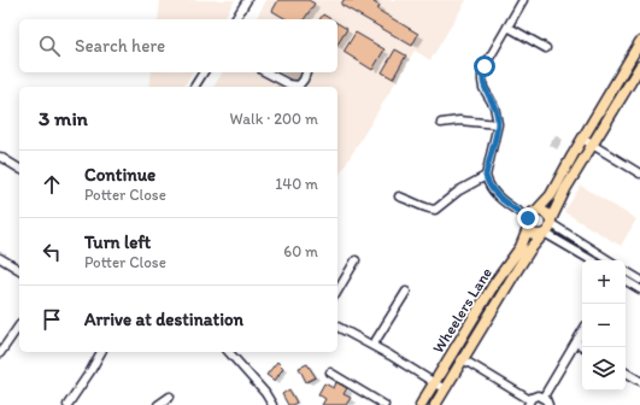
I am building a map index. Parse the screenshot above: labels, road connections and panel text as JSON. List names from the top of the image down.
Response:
{
  "streets": {
    "main road": ["Wheelers Lane"]
  },
  "page": {
    "search": "Search here",
    "heading": ["3 min", "Walk · 200 m"],
    "list": [
      ["Continue", "Potter Close", "140 m"],
      ["Turn left", "Potter Close", "60 m"],
      "Arrive at destination"
    ],
    "map_buttons": ["+", "−"]
  }
}
